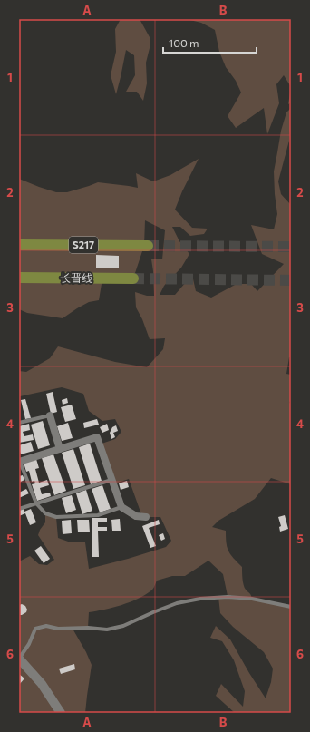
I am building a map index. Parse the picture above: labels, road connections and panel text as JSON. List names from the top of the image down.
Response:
{
  "streets": {
    "main road": ["S217", "长晋线"]
  },
  "scale_bar": "100 m",
  "grid": {
    "columns": ["A", "B"],
    "rows": [
      "1",
      "2",
      "3",
      "4",
      "5",
      "6"
    ]
  }
}
